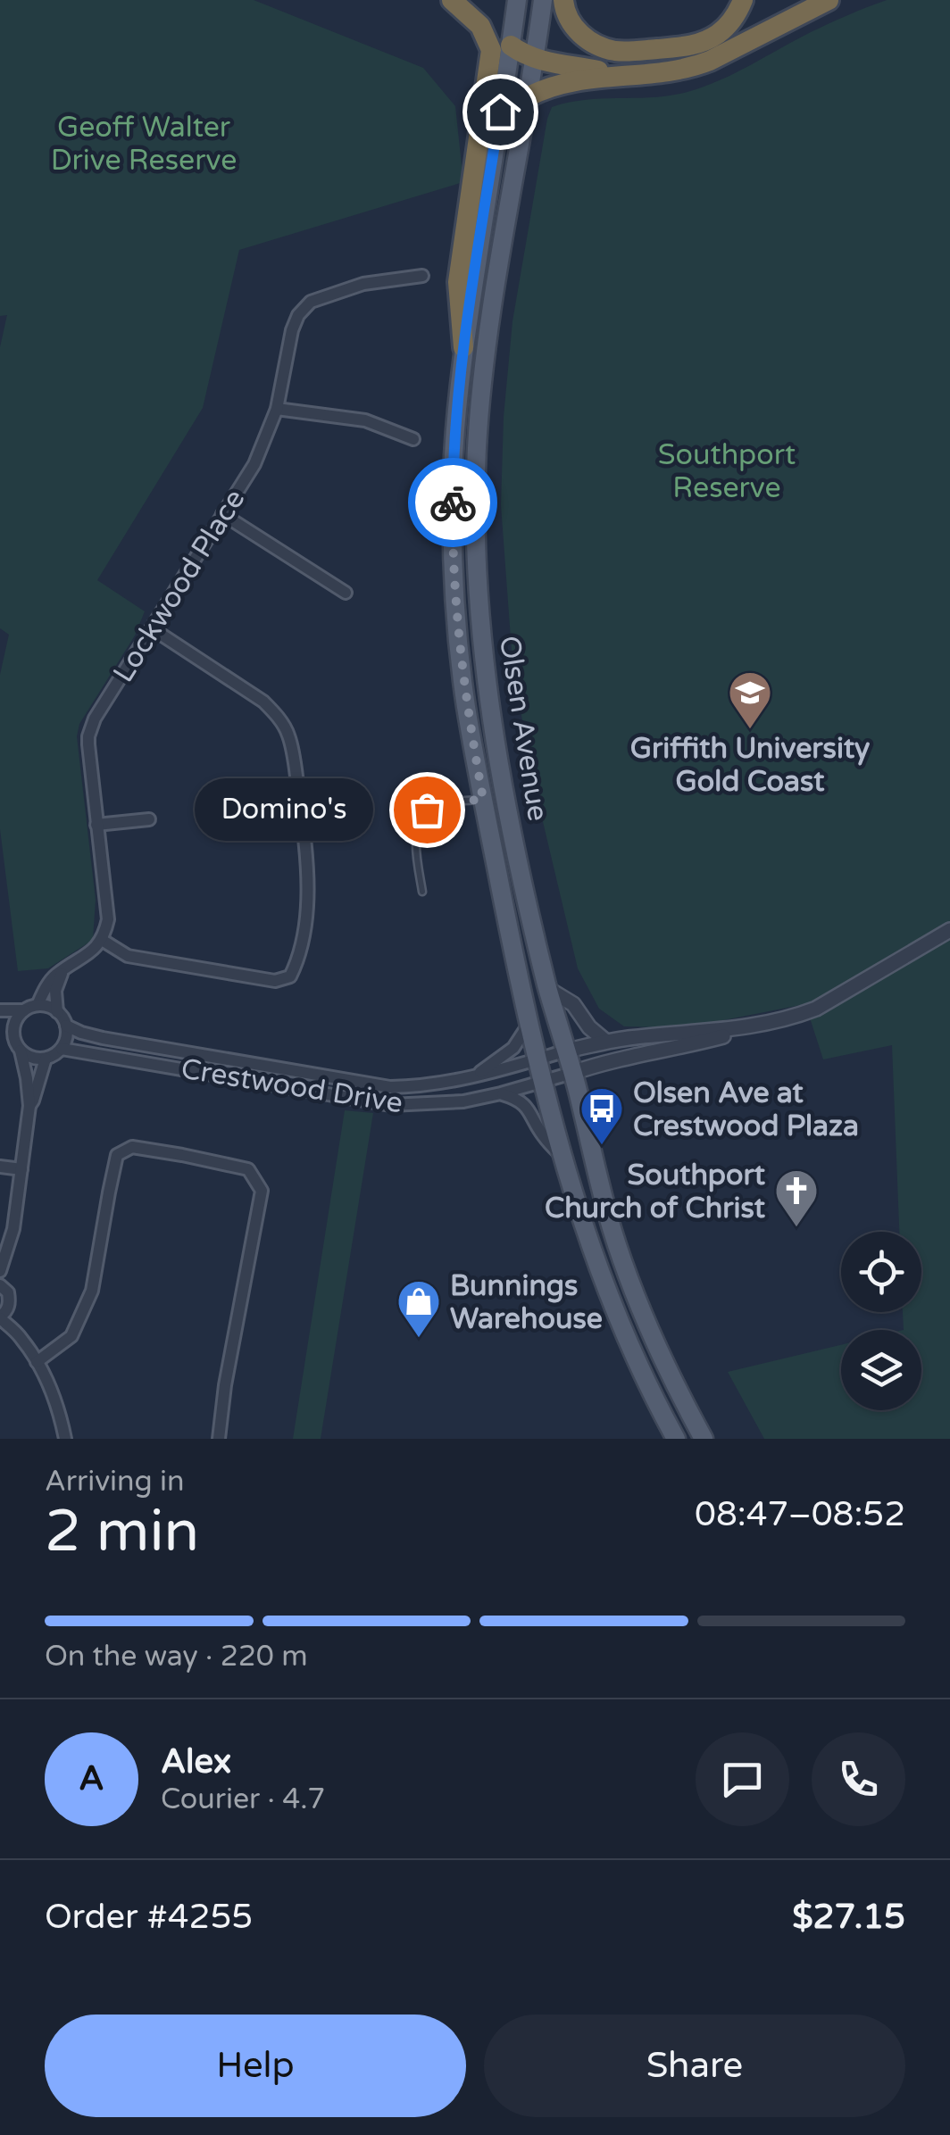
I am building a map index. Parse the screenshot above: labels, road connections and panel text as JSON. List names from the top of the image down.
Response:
{
  "streets": {
    "main road": ["Olsen Avenue"],
    "street": ["Lockwood Place", "Crestwood Drive"]
  },
  "crossings": [
    ["Olsen Avenue", "Crestwood Drive"]
  ],
  "parks": ["Geoff Walter Drive Reserve", "Southport Reserve"],
  "places": {
    "school or university": ["Griffith University Gold Coast"],
    "other": ["Domino's"],
    "bus stop": ["Olsen Ave at Crestwood Plaza"],
    "church": ["Southport Church of Christ"],
    "shop": ["Bunnings Warehouse"]
  },
  "page": {
    "bubble": "Domino's",
    "heading": ["2 min", "Arriving in", "08:47–08:52"],
    "panel": [
      "Alex",
      "Courier · 4.7",
      "Order #4255",
      "$27.15"
    ],
    "bar": "On the way · 220 m",
    "round": "A",
    "buttons": ["Help", "Share"]
  }
}
